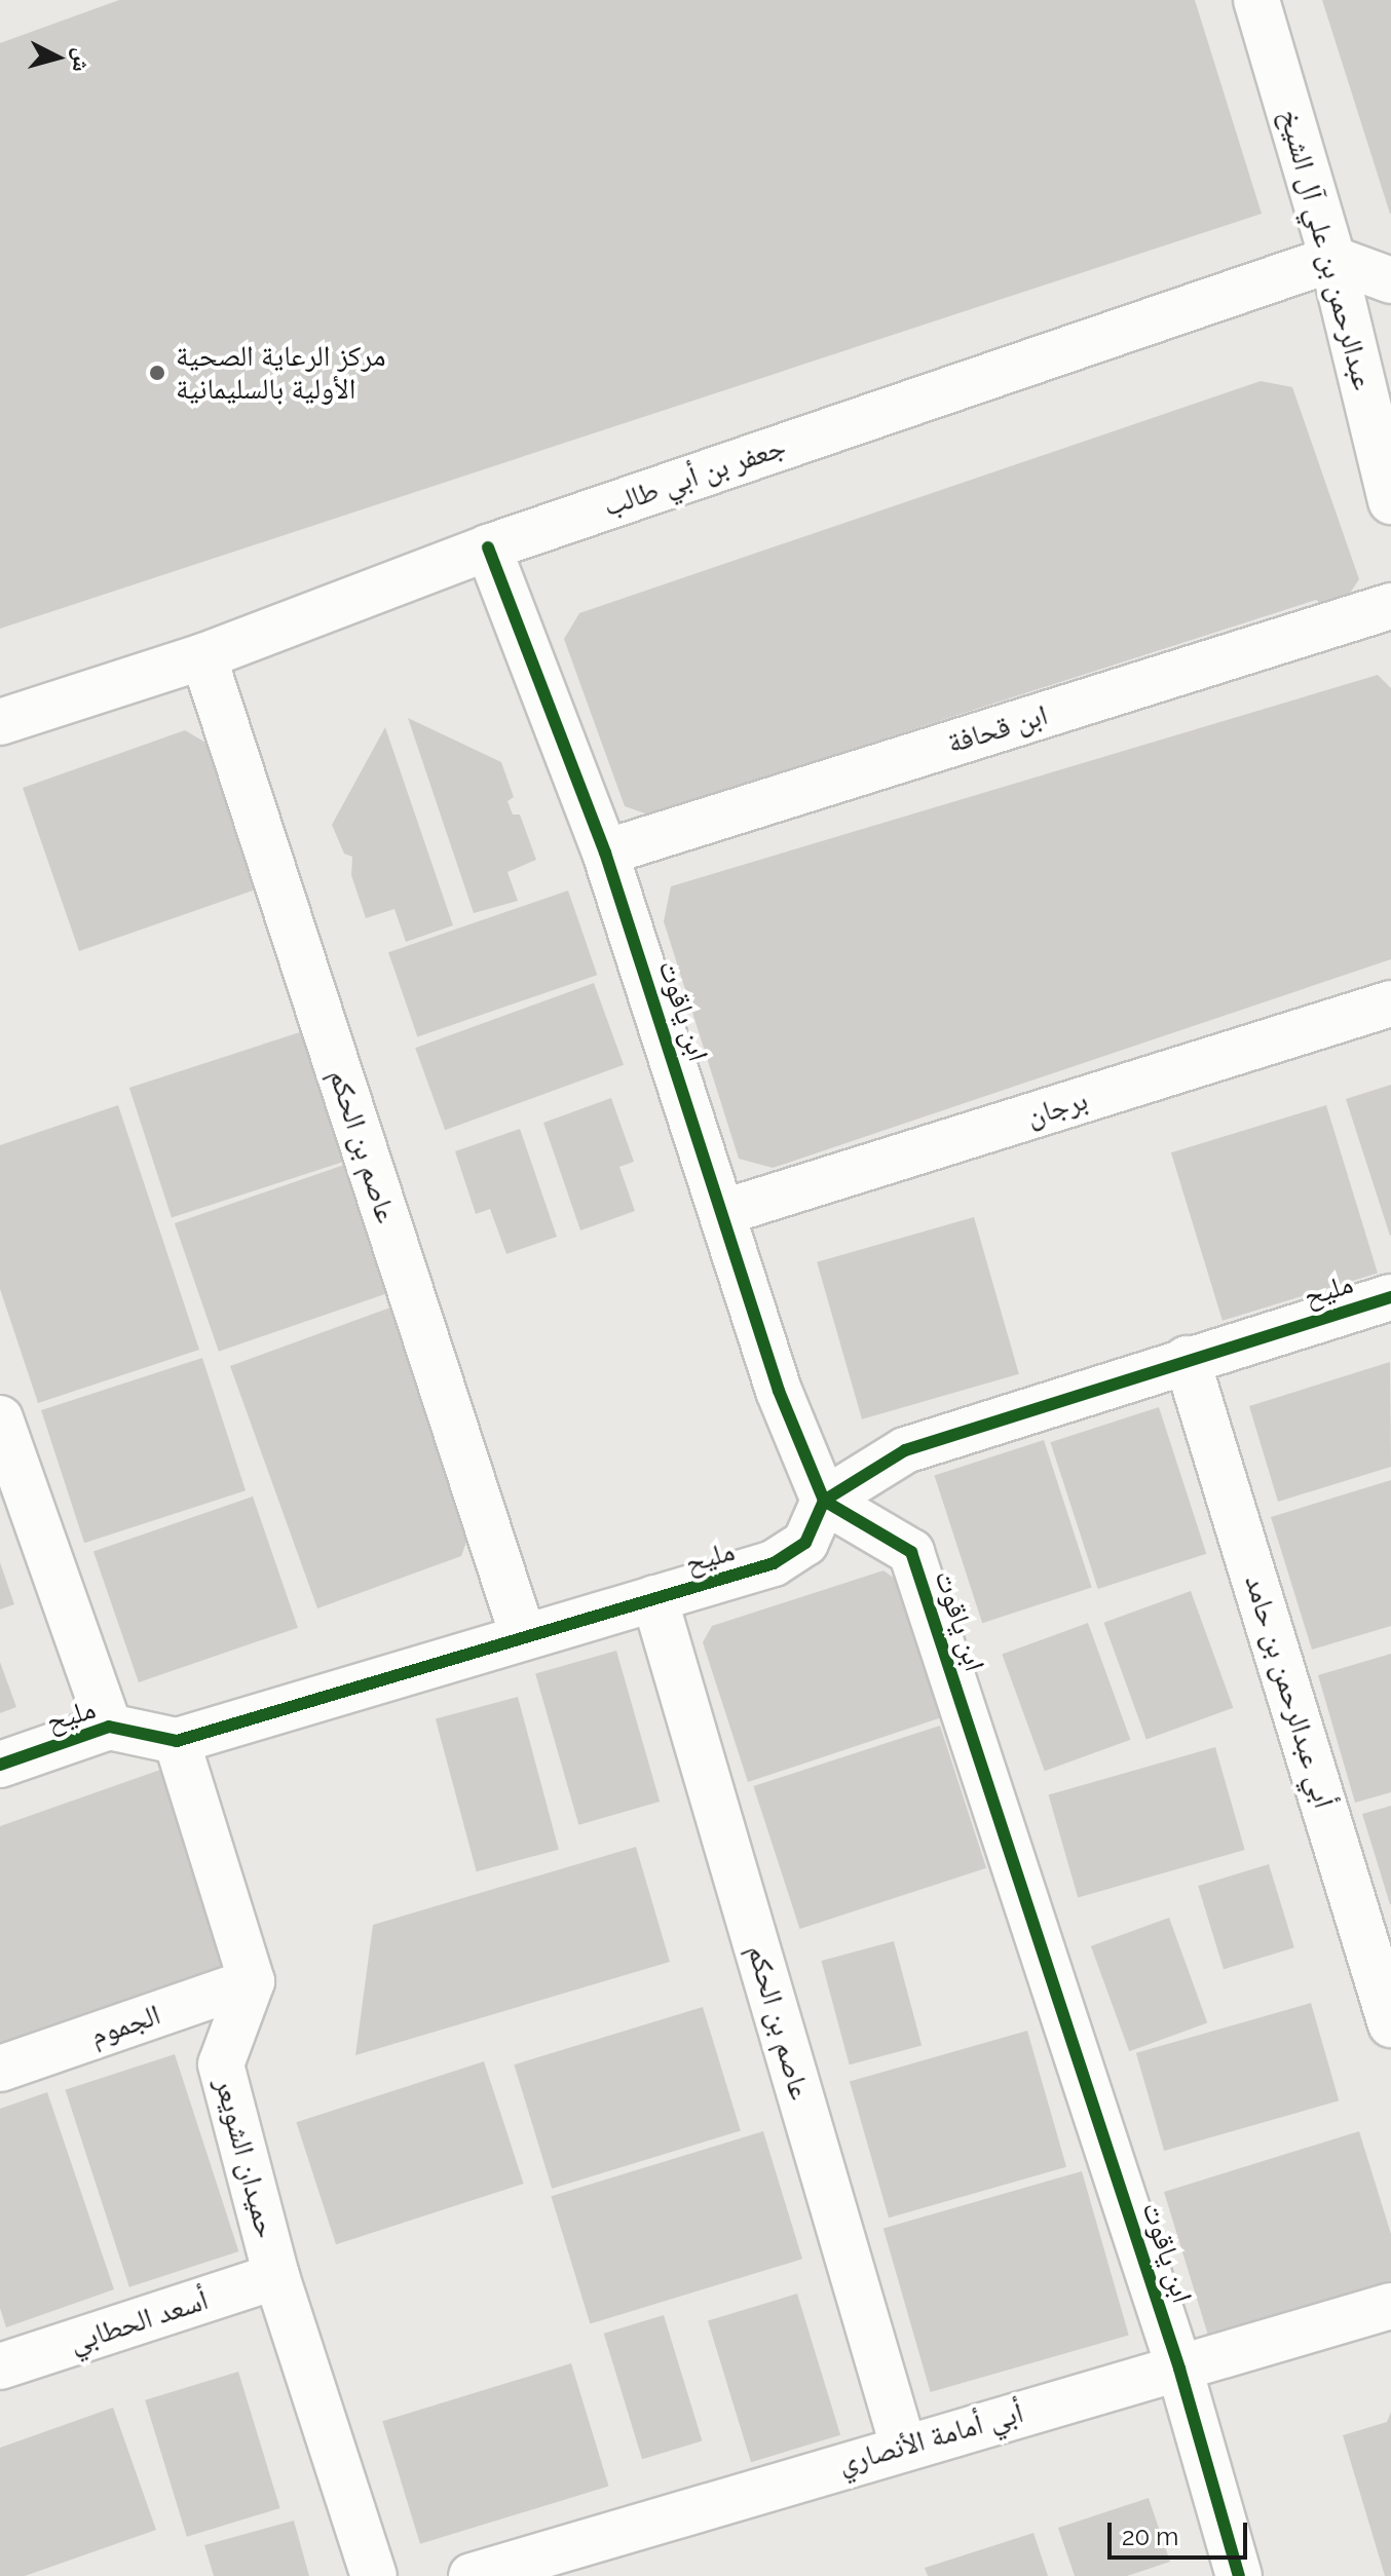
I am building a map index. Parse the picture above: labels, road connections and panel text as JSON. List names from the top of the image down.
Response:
{
  "streets": {
    "street": [
      "عبدالرحمن بن علي آل الشيخ",
      "جعفر بن أبي طالب",
      "ابن قحافة",
      "ابن ياقوت",
      "برجان",
      "عاصم بن الحكم",
      "مليح",
      "أبي عبدالرحمن بن حامد",
      "الجموم",
      "حميدان الشويعر",
      "أسعد الحطابي",
      "أبي أمامة الأنصاري"
    ]
  },
  "crossings": [
    ["عبدالرحمن بن علي آل الشيخ", "جعفر بن أبي طالب"],
    ["جعفر بن أبي طالب", "ابن ياقوت"],
    ["جعفر بن أبي طالب", "عاصم بن الحكم"],
    ["ابن قحافة", "ابن ياقوت"],
    ["ابن ياقوت", "برجان"],
    ["ابن ياقوت", "مليح"],
    ["ابن ياقوت", "أبي أمامة الأنصاري"],
    ["عاصم بن الحكم", "مليح"],
    ["عاصم بن الحكم", "أبي أمامة الأنصاري"],
    ["مليح", "أبي عبدالرحمن بن حامد"],
    ["الجموم", "حميدان الشويعر"],
    ["حميدان الشويعر", "أسعد الحطابي"]
  ],
  "places": ["مركز الرعاية الصحية الأولية بالسليمانية"],
  "scale_bar": "20 m",
  "north": "right"
}
